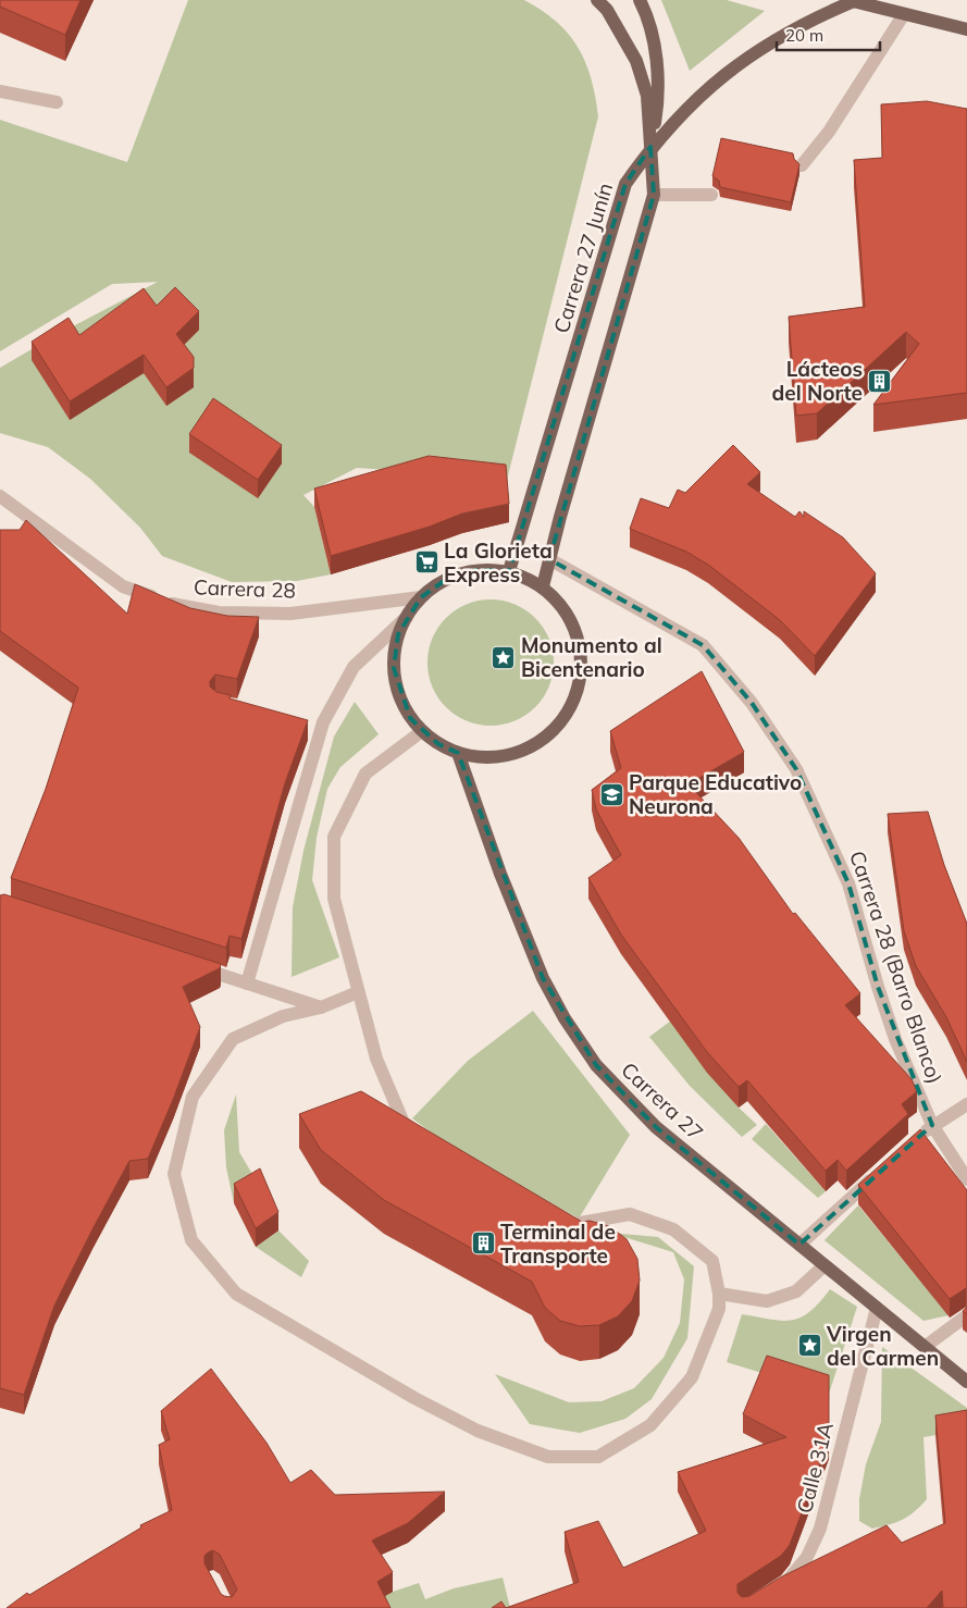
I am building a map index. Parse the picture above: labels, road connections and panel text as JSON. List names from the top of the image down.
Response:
{
  "streets": {
    "main road": ["Carrera 27 Junín", "Carrera 27"],
    "street": ["Carrera 28", "Carrera 28 (Barro Blanco)", "Calle 31A"]
  },
  "crossings": [
    ["Carrera 27 Junín", "Carrera 28"],
    ["Carrera 27 Junín", "Carrera 27"],
    ["Carrera 28", "Carrera 27"],
    ["Carrera 27", "Calle 31A"]
  ],
  "places": {
    "building": ["Lácteos del Norte", "Terminal de Transporte"],
    "supermarket": ["La Glorieta Express"],
    "place": ["Monumento al Bicentenario", "Virgen del Carmen"],
    "school or university": ["Parque Educativo Neurona"]
  },
  "scale_bar": "20 m"
}
